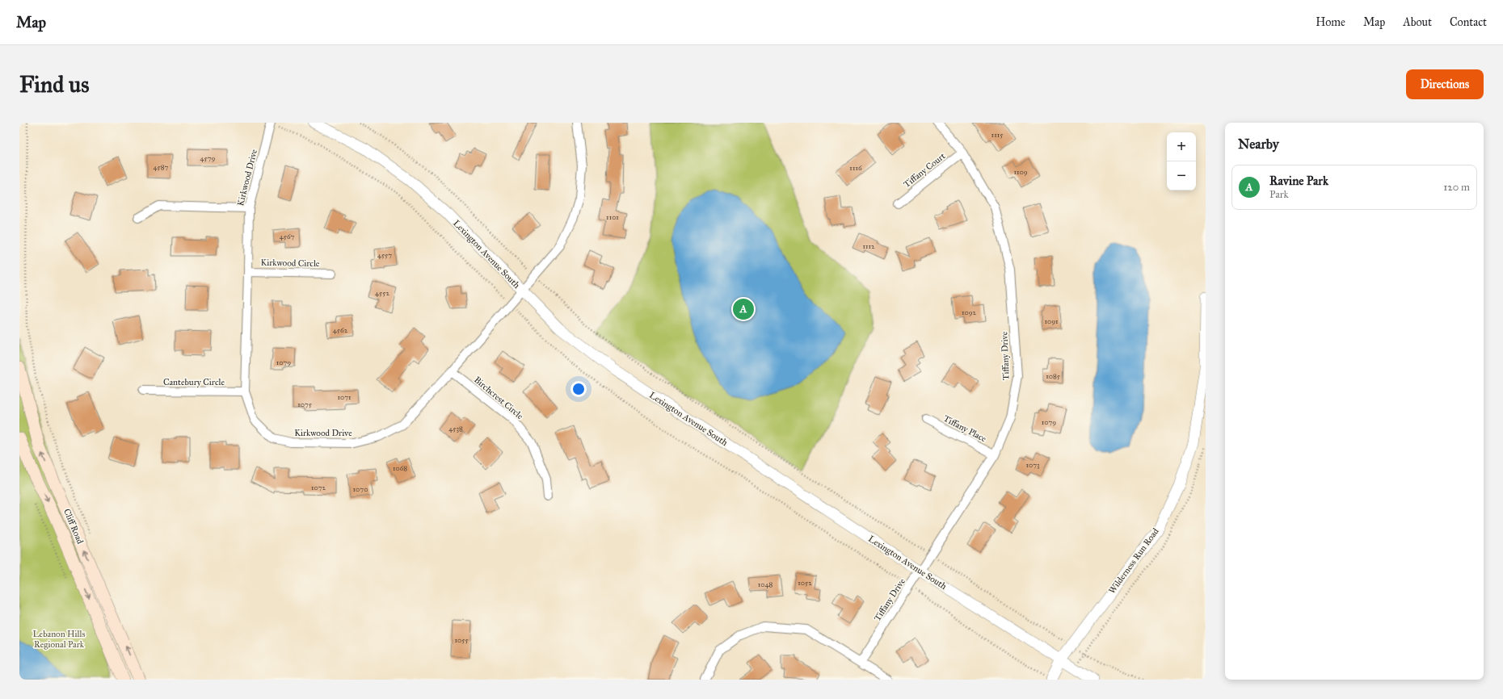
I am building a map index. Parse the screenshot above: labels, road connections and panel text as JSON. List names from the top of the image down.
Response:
{
  "streets": {
    "main road": ["Cliff Road"],
    "street": [
      "Tiffany Court",
      "Kirkwood Drive",
      "Lexington Avenue South",
      "Kirkwood Circle",
      "Tiffany Drive",
      "Cantebury Circle",
      "Birchcrest Circle",
      "Tiffany Place",
      "Wilderness Run Road"
    ]
  },
  "crossings": [
    ["Tiffany Court", "Tiffany Drive"],
    ["Kirkwood Drive", "Lexington Avenue South"],
    ["Kirkwood Drive", "Kirkwood Circle"],
    ["Kirkwood Drive", "Cantebury Circle"],
    ["Kirkwood Drive", "Birchcrest Circle"],
    ["Lexington Avenue South", "Tiffany Drive"],
    ["Lexington Avenue South", "Wilderness Run Road"],
    ["Tiffany Drive", "Tiffany Place"]
  ],
  "parks": ["Lebanon Hills Regional Park"],
  "house_numbers": [
    "1115",
    "4579",
    "4587",
    "1116",
    "1109",
    "1101",
    "4567",
    "1112",
    "4557",
    "4552",
    "1092",
    "1091",
    "4562",
    "1079",
    "1085",
    "1071",
    "1075",
    "1079",
    "4538",
    "1073",
    "1068",
    "1072",
    "1070",
    "1052",
    "1048",
    "1055"
  ],
  "page": {
    "header": "Map",
    "nav": [
      "Home",
      "Map",
      "About",
      "Contact"
    ],
    "buttons": "Directions",
    "title": "Find us",
    "heading": "Nearby",
    "map_buttons": ["+", "−"],
    "list": [
      {
        "mark": "A",
        "name": "Ravine Park",
        "note": "Park",
        "value": "120 m"
      }
    ],
    "pins": "A"
  }
}
